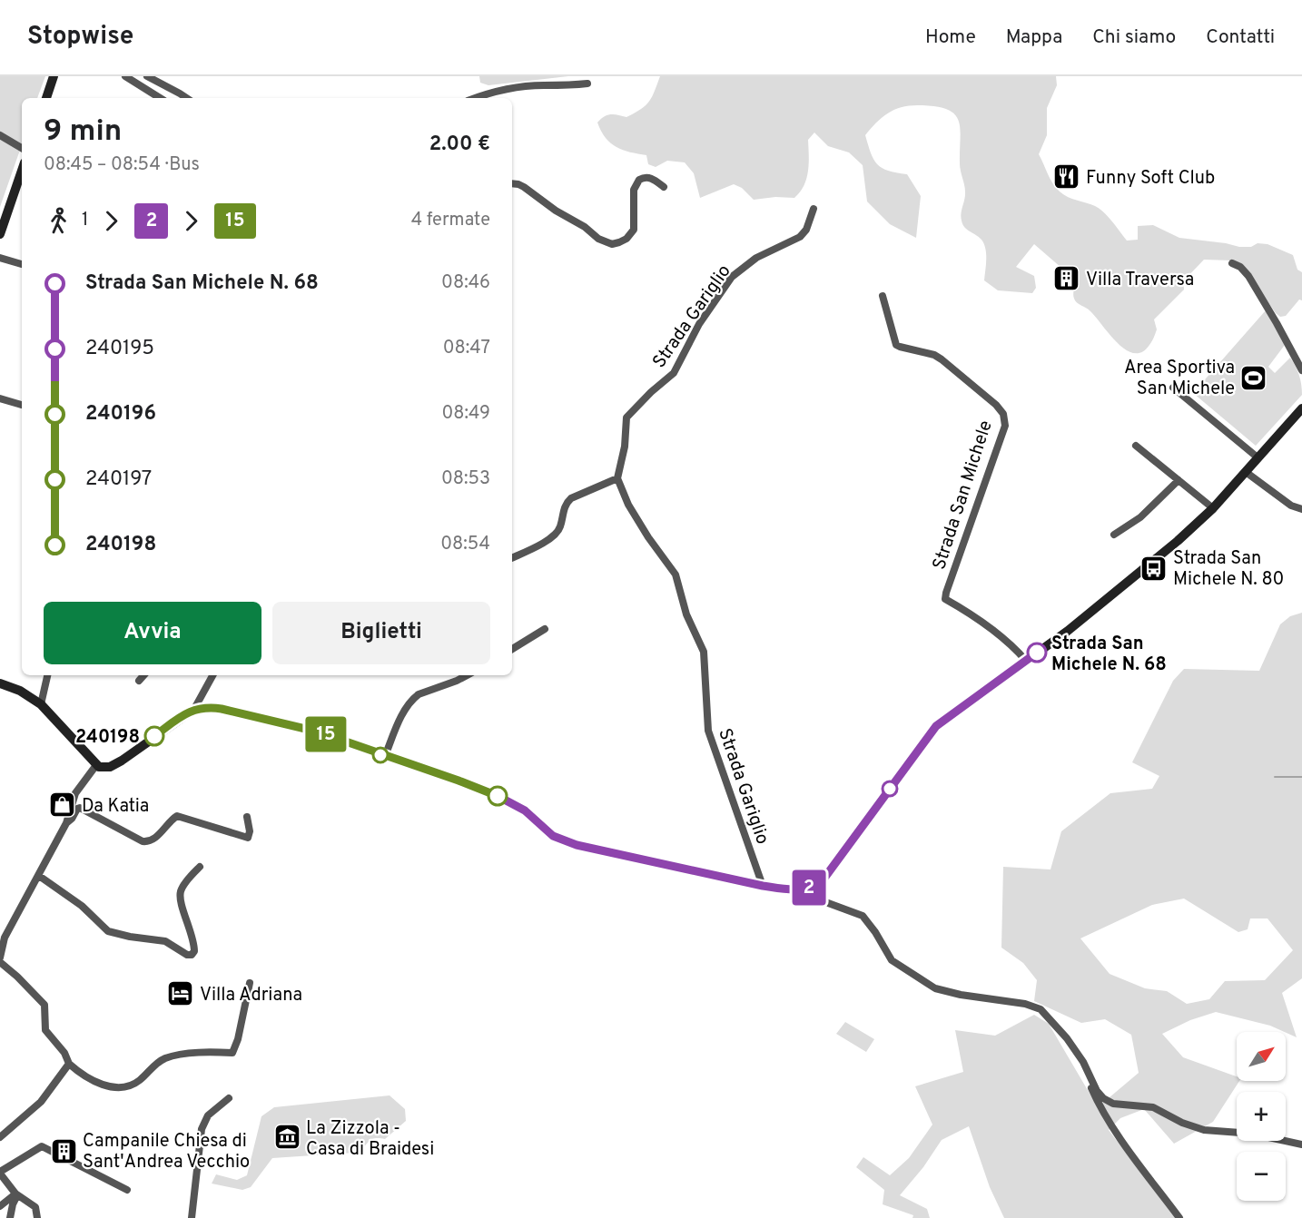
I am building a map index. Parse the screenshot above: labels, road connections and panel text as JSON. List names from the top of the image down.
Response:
{
  "streets": {
    "street": ["Strada Gariglio", "Strada San Michele"]
  },
  "places": {
    "restaurant": ["Funny Soft Club"],
    "building": ["Villa Traversa", "Campanile Chiesa di Sant'Andrea Vecchio"],
    "sports": ["Area Sportiva San Michele"],
    "bus stop": ["Strada San Michele N. 80"],
    "other": ["Strada San Michele N. 68", "240198"],
    "shop": ["Da Katia"],
    "hotel": ["Villa Adriana"],
    "museum": ["La Zizzola - Casa di Braidesi"]
  },
  "lines": ["bus line 2", "bus line 15"],
  "north": "top right",
  "page": {
    "header": "Stopwise",
    "nav": [
      "Home",
      "Mappa",
      "Chi siamo",
      "Contatti"
    ],
    "on_map": ["2", "15"],
    "heading": ["9 min", "08:45 – 08:54 · Bus", "2.00 €"],
    "legs": [
      "1",
      "2",
      "15",
      "4 fermate"
    ],
    "list": [
      {
        "name": "Strada San Michele N. 68",
        "value": "08:46"
      },
      {
        "name": "240195",
        "value": "08:47"
      },
      {
        "name": "240196",
        "value": "08:49"
      },
      {
        "name": "240197",
        "value": "08:53"
      },
      {
        "name": "240198",
        "value": "08:54"
      }
    ],
    "buttons": ["Avvia", "Biglietti"],
    "map_buttons": ["+", "−"]
  }
}
